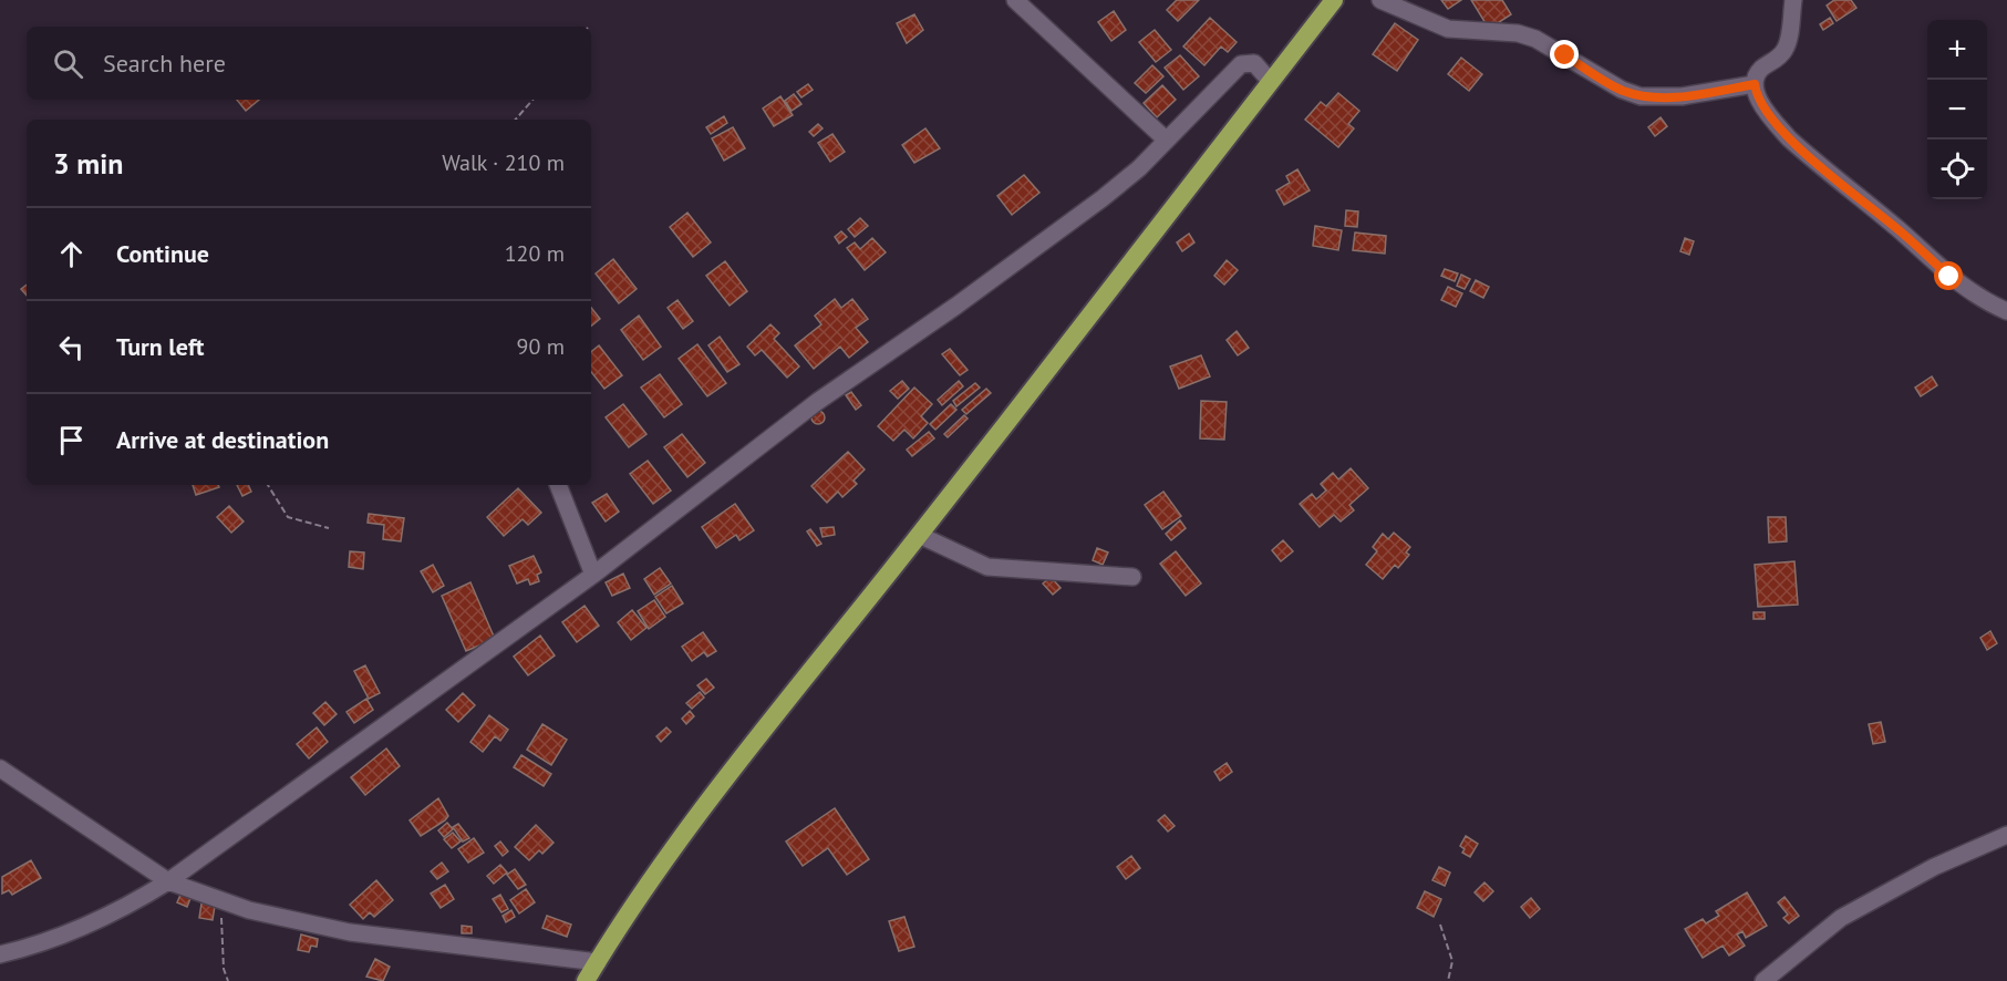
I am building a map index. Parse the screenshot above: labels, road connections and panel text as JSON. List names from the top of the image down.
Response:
{
  "page": {
    "map_buttons": ["+", "−"],
    "search": "Search here",
    "heading": ["3 min", "Walk · 210 m"],
    "list": [
      ["Continue", "120 m"],
      ["Turn left", "90 m"],
      "Arrive at destination"
    ]
  }
}
